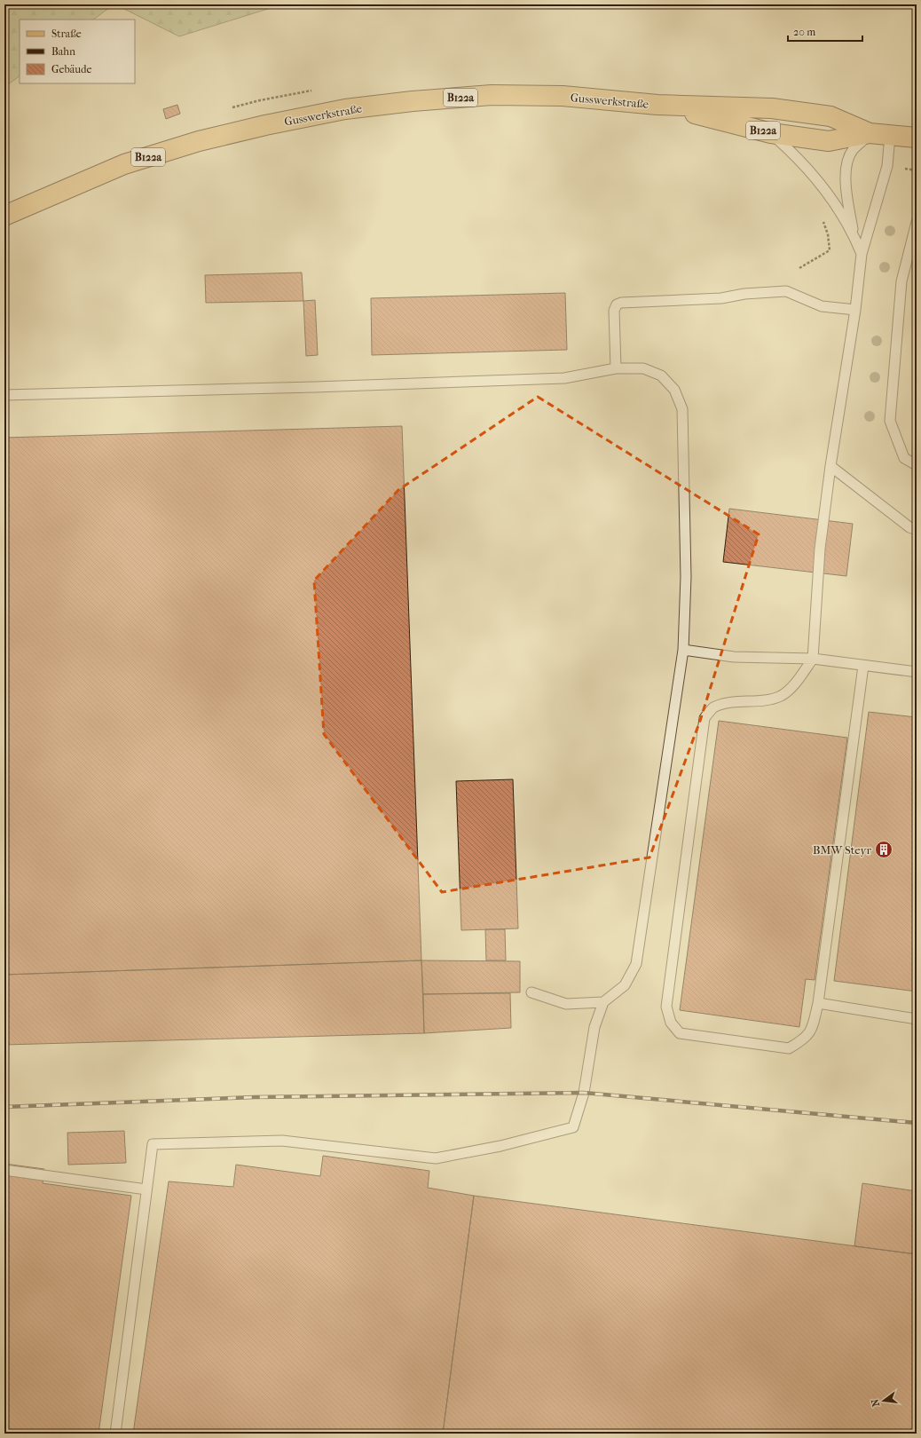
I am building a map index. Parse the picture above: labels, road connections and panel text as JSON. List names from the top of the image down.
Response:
{
  "streets": {
    "main road": ["B122a", "Gusswerkstraße"]
  },
  "places": {
    "building": ["BMW Steyr"]
  },
  "legend": ["Straße", "Bahn", "Gebäude"],
  "scale_bar": "20 m",
  "north": "left"
}
